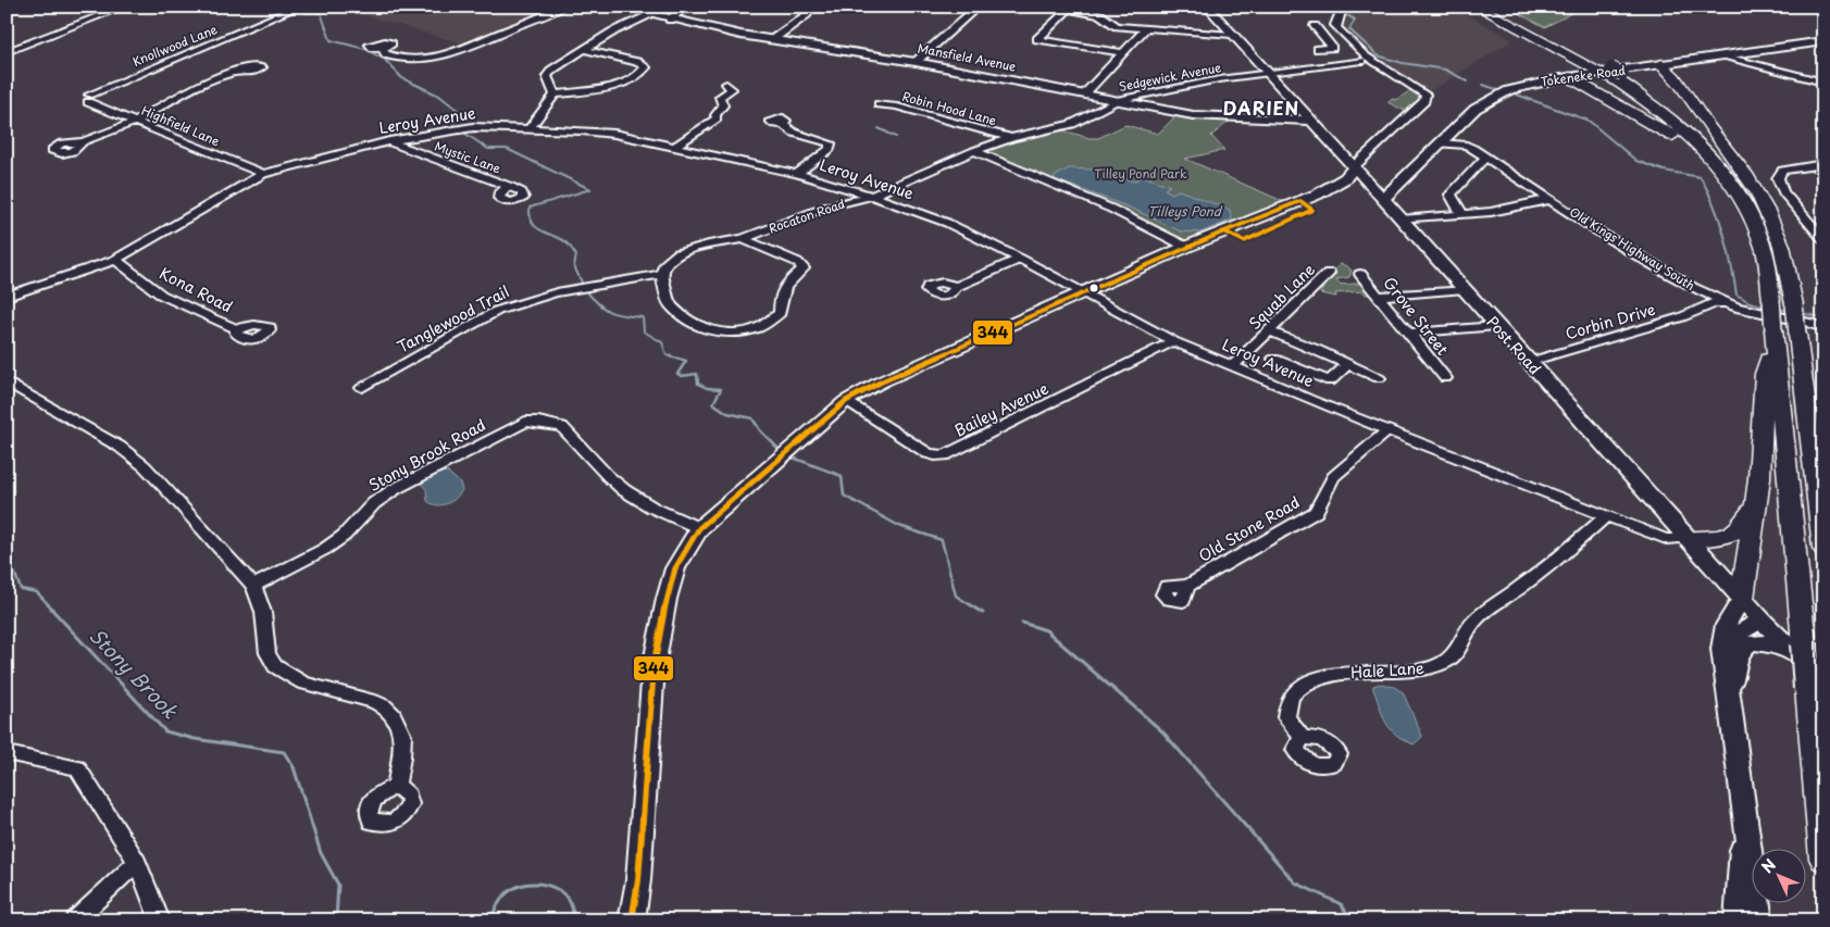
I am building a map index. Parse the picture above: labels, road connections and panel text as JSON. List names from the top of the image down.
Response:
{
  "streets": {
    "main road": ["Mansfield Avenue", "Tokeneke Road", "Post Road"],
    "street": [
      "Knollwood Lane",
      "Sedgewick Avenue",
      "Robin Hood Lane",
      "Leroy Avenue",
      "Highfield Lane",
      "Mystic Lane",
      "Rocaton Road",
      "Old Kings Highway South",
      "Kona Road",
      "Squab Lane",
      "Grove Street",
      "Tanglewood Trail",
      "Corbin Drive",
      "Bailey Avenue",
      "Stony Brook Road",
      "Old Stone Road",
      "Hale Lane"
    ]
  },
  "crossings": [
    ["Knollwood Lane", "Highfield Lane"],
    ["Mansfield Avenue", "Sedgewick Avenue"],
    ["Mansfield Avenue", "Post Road"],
    ["Tokeneke Road", "Old Kings Highway South"],
    ["Tokeneke Road", "Post Road"],
    ["Sedgewick Avenue", "Robin Hood Lane"],
    ["Sedgewick Avenue", "Leroy Avenue"],
    ["Sedgewick Avenue", "Rocaton Road"],
    ["Sedgewick Avenue", "Post Road"],
    ["Leroy Avenue", "Highfield Lane"],
    ["Leroy Avenue", "Mystic Lane"],
    ["Leroy Avenue", "Rocaton Road"],
    ["Leroy Avenue", "Kona Road"],
    ["Leroy Avenue", "Squab Lane"],
    ["Leroy Avenue", "Post Road"],
    ["Leroy Avenue", "Bailey Avenue"],
    ["Leroy Avenue", "Old Stone Road"],
    ["Leroy Avenue", "Hale Lane"],
    ["Rocaton Road", "Tanglewood Trail"],
    ["Old Kings Highway South", "Corbin Drive"],
    ["Corbin Drive", "Post Road"]
  ],
  "districts": ["DARIEN"],
  "water": ["Tilleys Pond", "Stony Brook"],
  "parks": ["Tilley Pond Park"],
  "lines": ["transit line 344"],
  "north": "top left"
}
